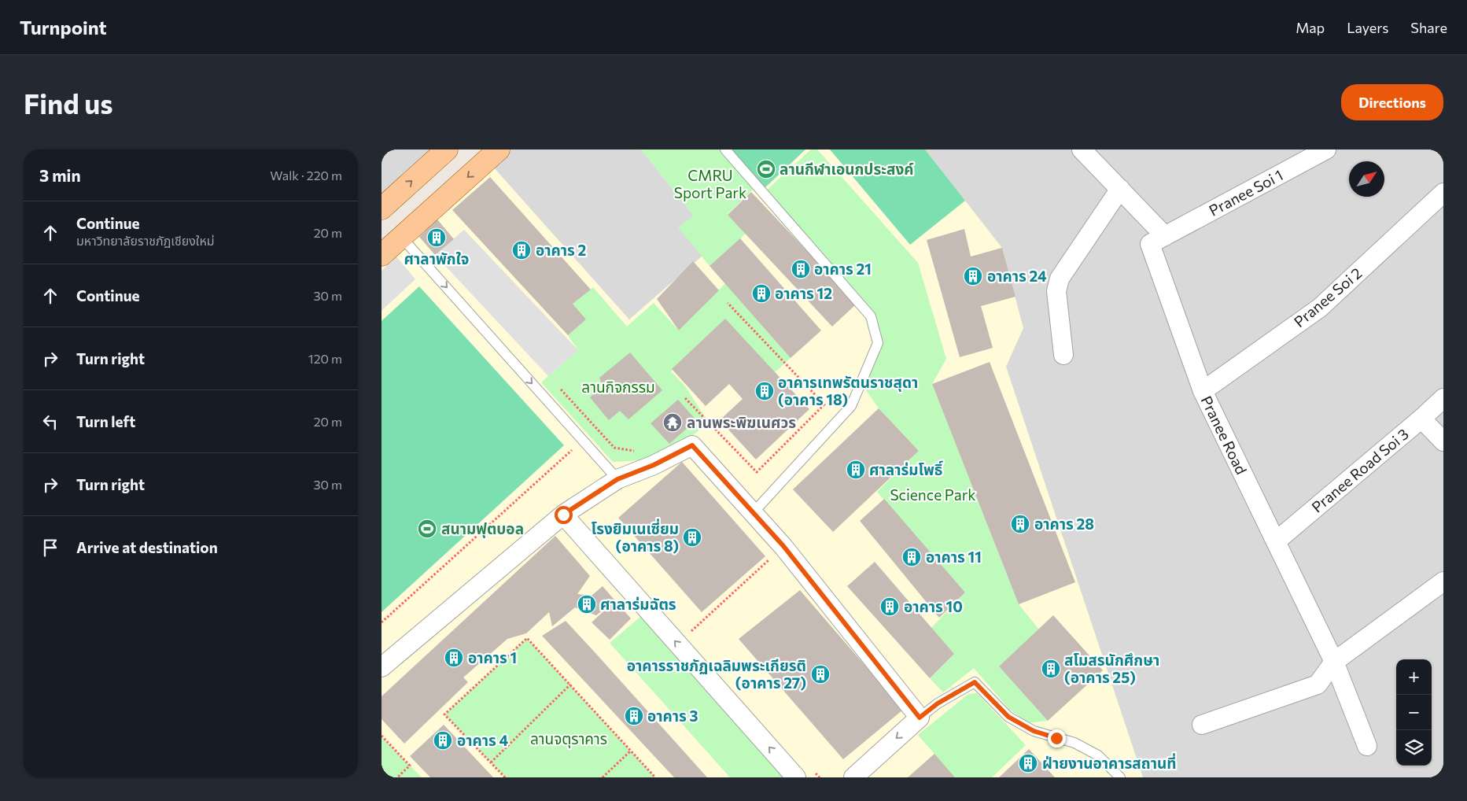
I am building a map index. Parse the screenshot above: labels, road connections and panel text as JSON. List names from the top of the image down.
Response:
{
  "streets": {
    "street": [
      "Pranee Soi 1",
      "Pranee Soi 2",
      "Pranee Road",
      "Pranee Road Soi 3"
    ]
  },
  "crossings": [
    ["Pranee Soi 1", "Pranee Road"],
    ["Pranee Soi 2", "Pranee Road"],
    ["Pranee Road", "Pranee Road Soi 3"]
  ],
  "parks": [
    "CMRU Sport Park",
    "ลานกิจกรรม",
    "Science Park",
    "ลานจตุราคาร"
  ],
  "places": {
    "sports": ["ลานกีฬาเอนกประสงค์", "สนามฟุตบอล"],
    "building": [
      "ศาลาพักใจ",
      "อาคาร 2",
      "อาคาร 21",
      "อาคาร 24",
      "อาคาร 12",
      "อาคารเทพรัตนราชสุดา (อาคาร 18)",
      "ศาลาร่มโพธิ์",
      "อาคาร 28",
      "โรงยิมเนเซี่ยม (อาคาร 8)",
      "อาคาร 11",
      "ศาลาร่มฉัตร",
      "อาคาร 10",
      "อาคาร 1",
      "สโมสรนักศึกษา (อาคาร 25)",
      "อาคารราชภัฏเฉลิมพระเกียรติ (อาคาร 27)",
      "อาคาร 3",
      "อาคาร 4",
      "ฝ่ายงานอาคารสถานที่"
    ],
    "temple": ["ลานพระพิฆเนศวร"]
  },
  "north": "top right",
  "page": {
    "header": "Turnpoint",
    "nav": ["Map", "Layers", "Share"],
    "buttons": "Directions",
    "title": "Find us",
    "heading": ["3 min", "Walk · 220 m"],
    "list": [
      ["Continue", "มหาวิทยาลัยราชภัฏเชียงใหม่", "20 m"],
      ["Continue", "30 m"],
      ["Turn right", "120 m"],
      ["Turn left", "20 m"],
      ["Turn right", "30 m"],
      "Arrive at destination"
    ],
    "map_buttons": ["+", "−"]
  }
}
